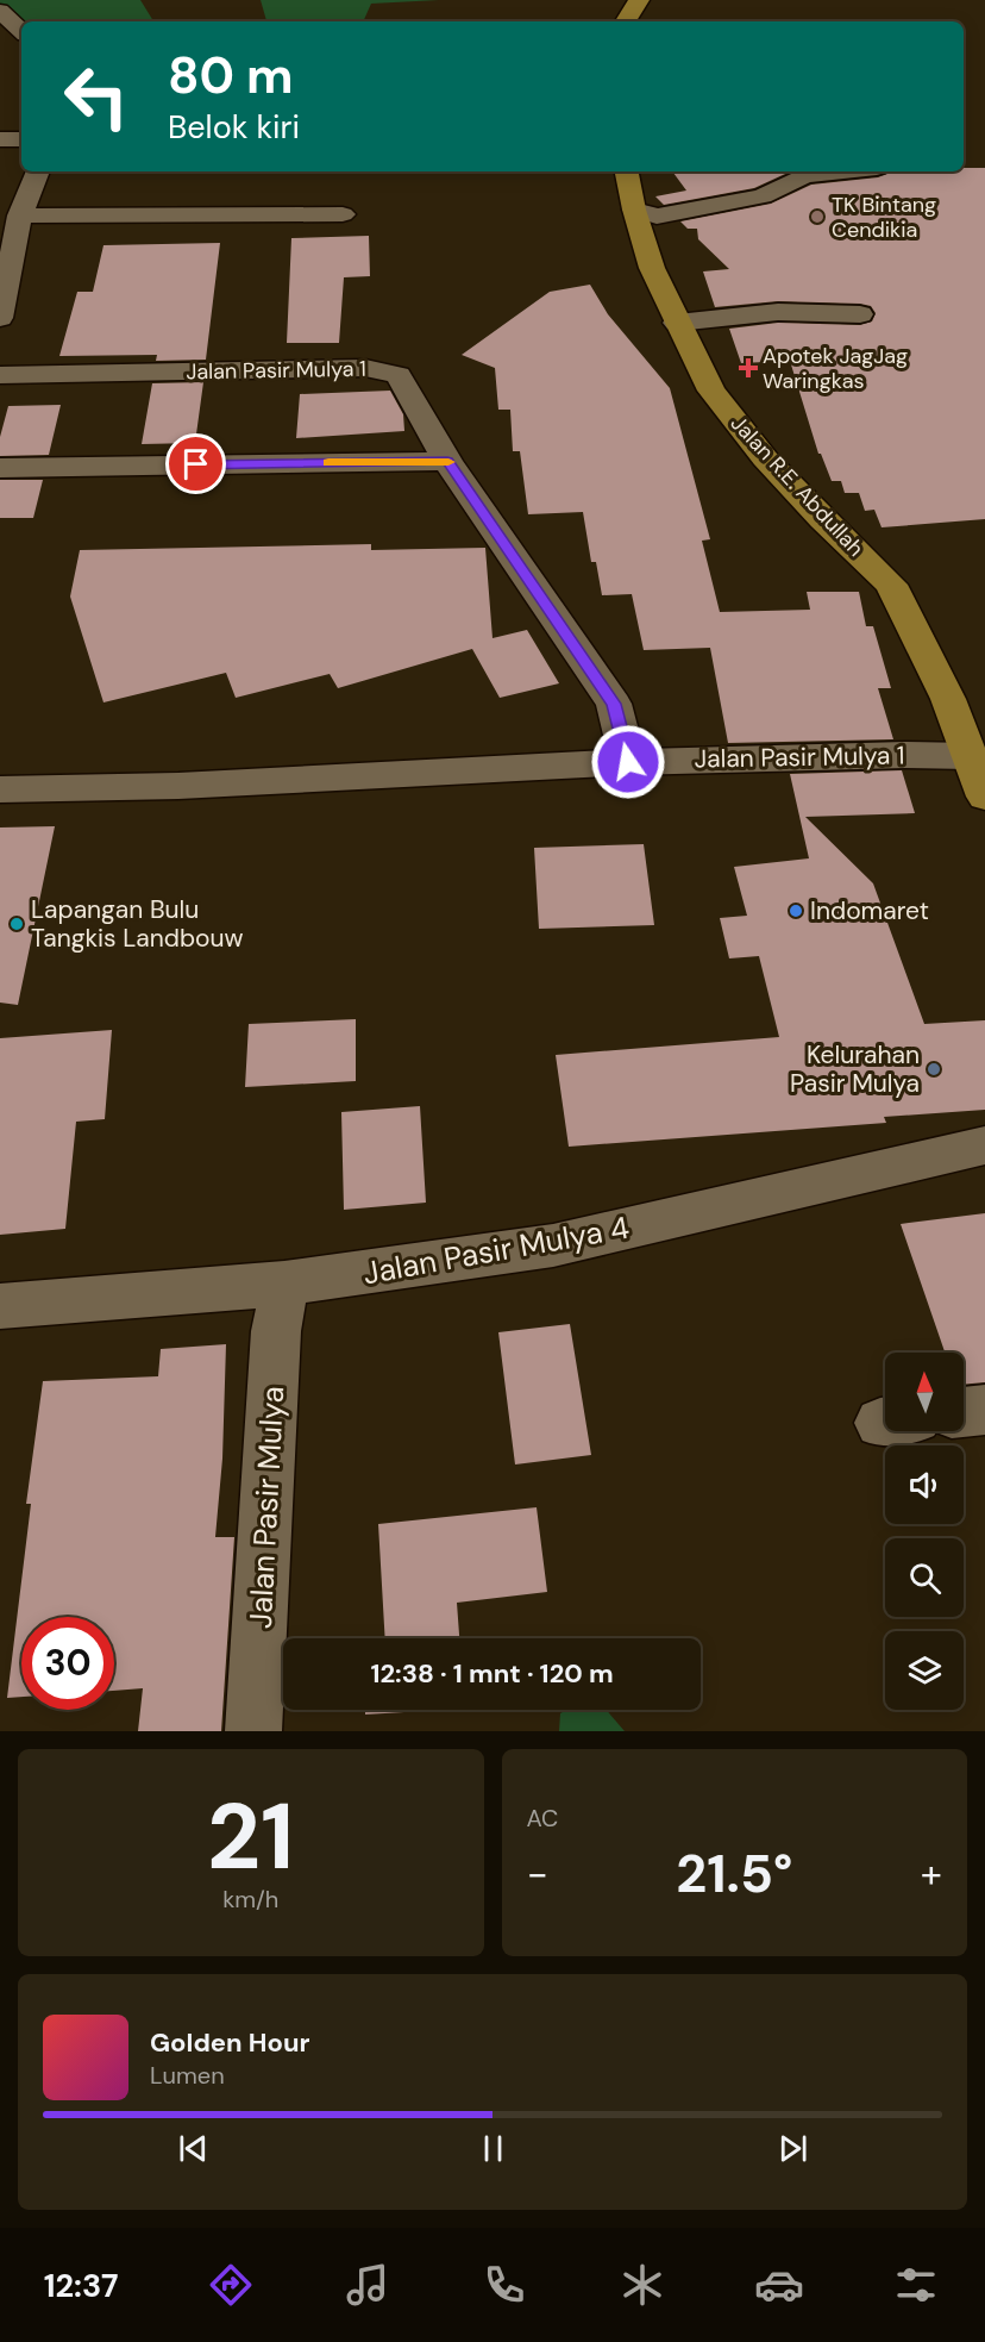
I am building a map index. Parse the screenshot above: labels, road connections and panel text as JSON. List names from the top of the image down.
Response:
{
  "streets": {
    "main road": ["Jalan R.E. Abdullah"],
    "street": ["Jalan Pasir Mulya 1", "Jalan Pasir Mulya 4", "Jalan Pasir Mulya"]
  },
  "crossings": [
    ["Jalan Pasir Mulya 1", "Jalan R.E. Abdullah"],
    ["Jalan Pasir Mulya 4", "Jalan Pasir Mulya"]
  ],
  "places": {
    "other": [
      "TK Bintang Cendikia",
      "Indomaret",
      "Lapangan Bulu Tangkis Landbouw",
      "Kelurahan Pasir Mulya"
    ],
    "health": ["Apotek JagJag Waringkas"]
  },
  "north": "top",
  "page": {
    "turn": ["80 m", "Belok kiri"],
    "limit": "30",
    "trip": "12:38 · 1 mnt · 120 m",
    "tile": [
      ["21", "km/h"],
      "AC"
    ],
    "heat": ["−", "21.5°", "+"],
    "song": ["Golden Hour", "Lumen"],
    "tabs": "12:37"
  }
}
